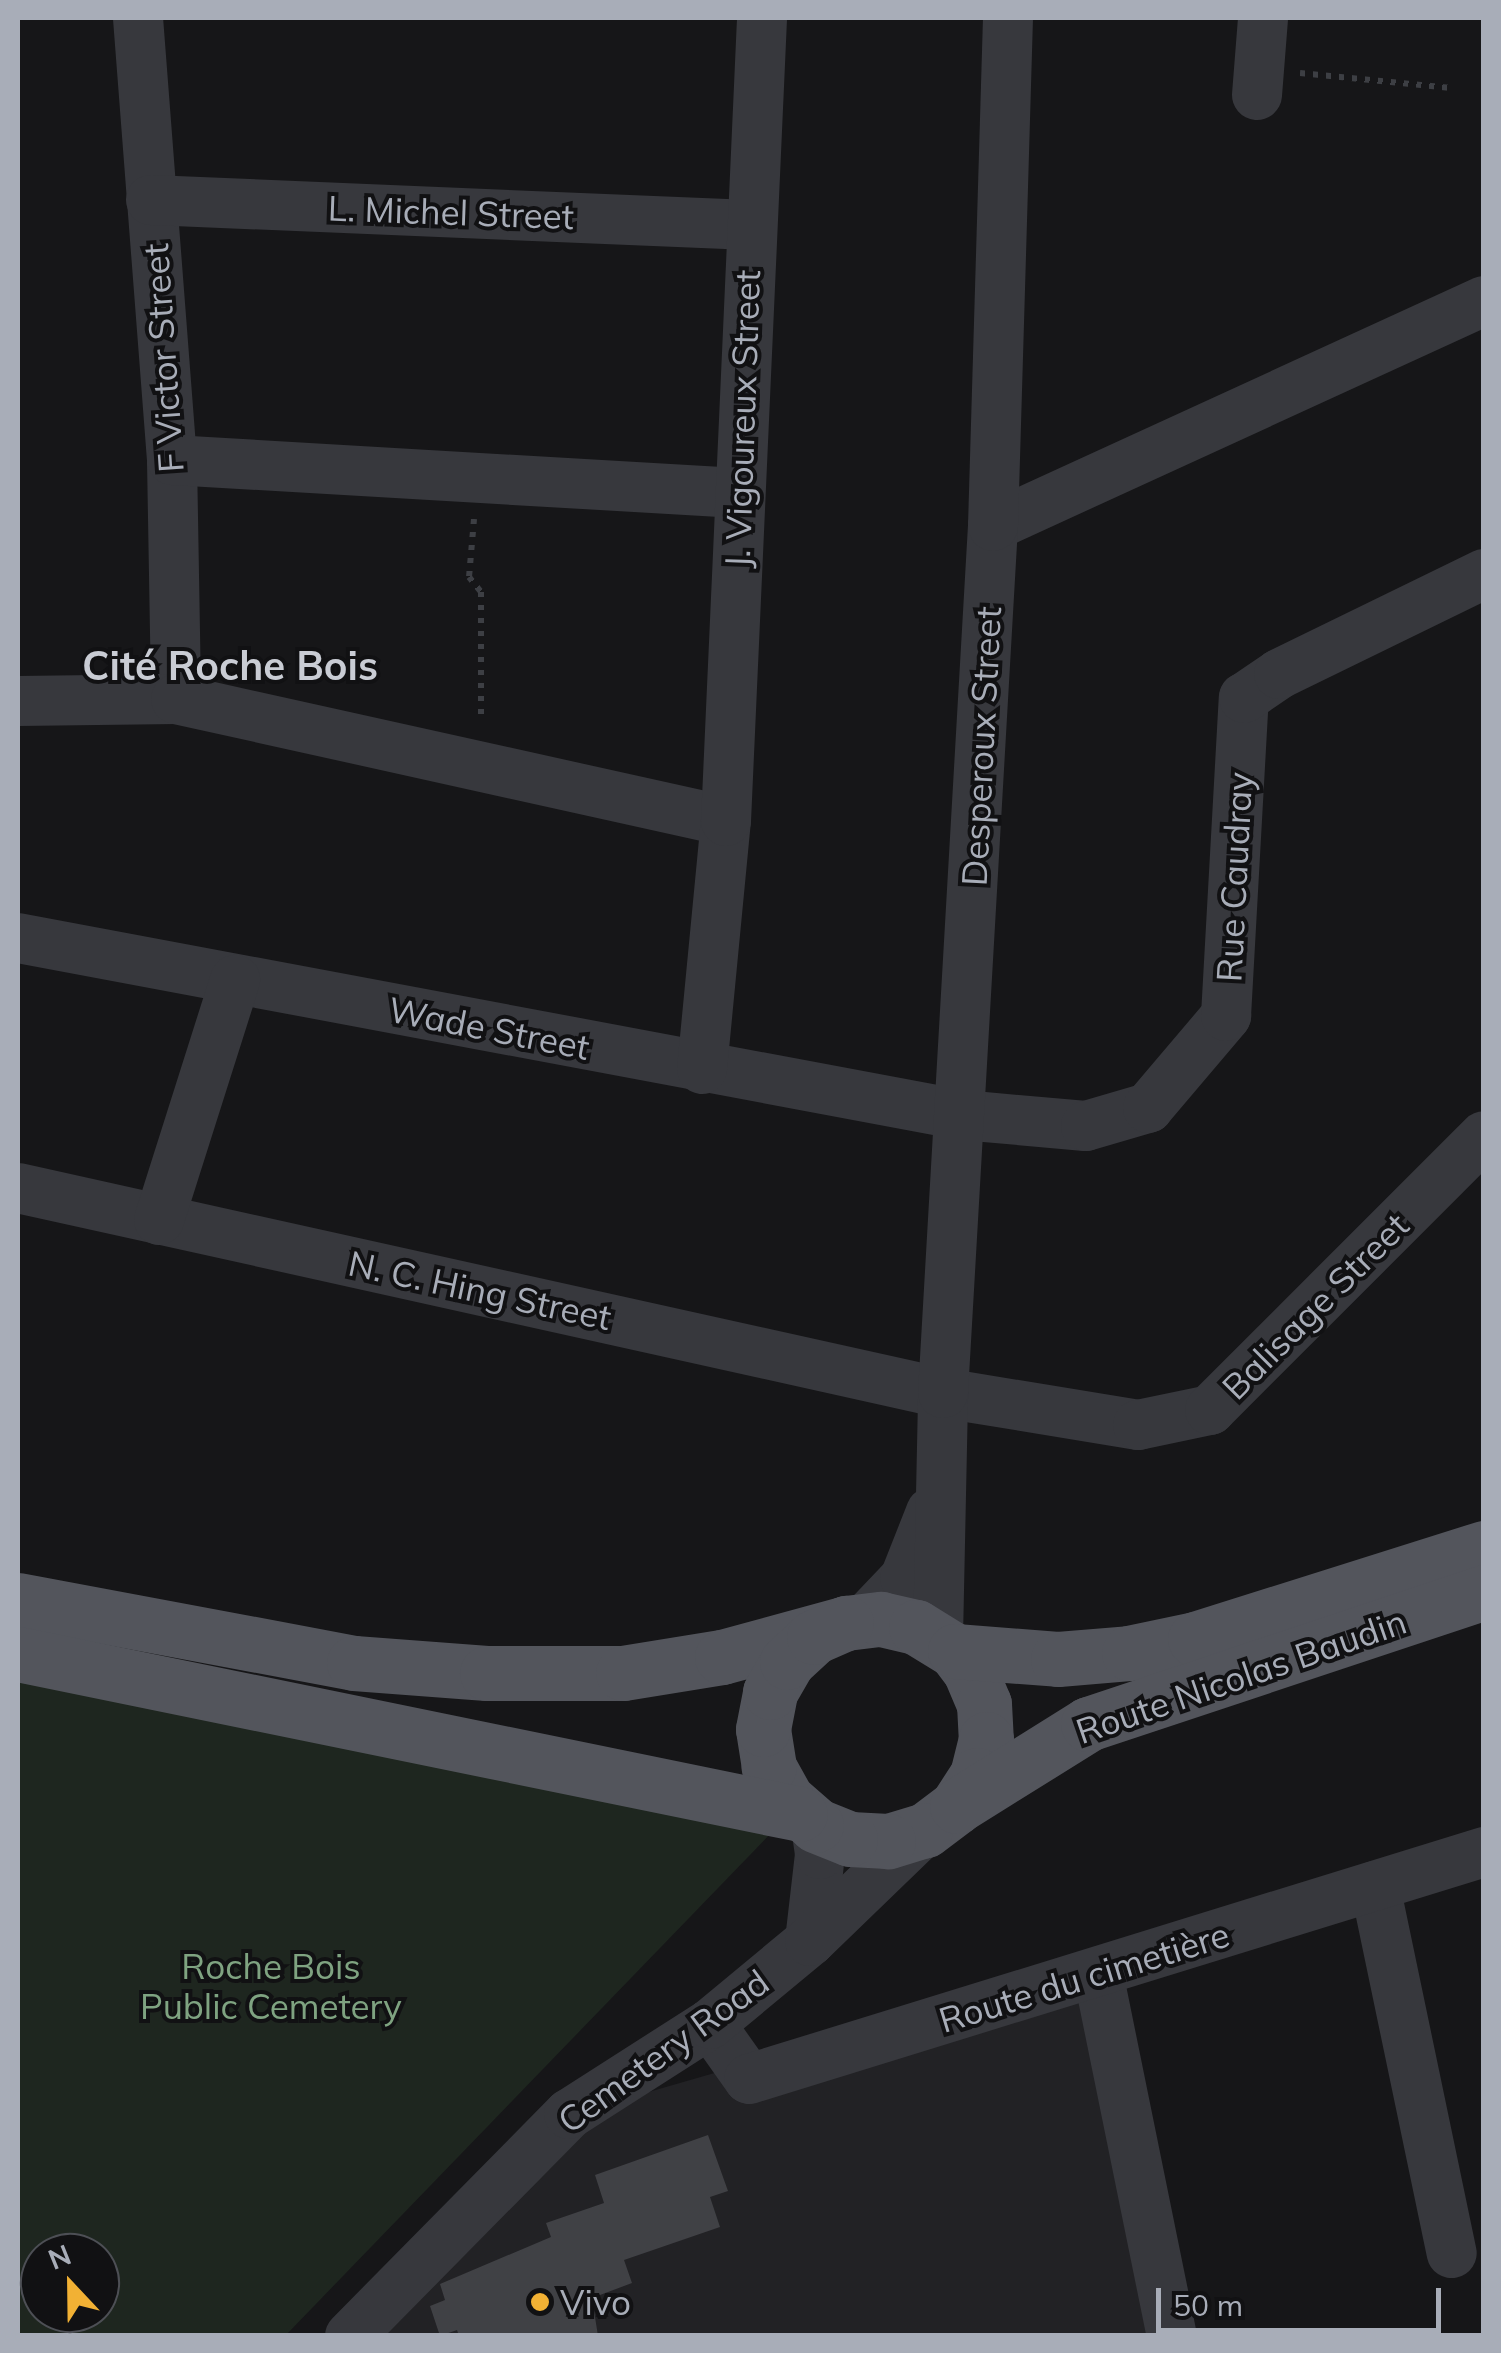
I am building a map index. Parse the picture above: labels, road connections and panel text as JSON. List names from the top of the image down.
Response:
{
  "streets": {
    "main road": ["Route Nicolas Baudin"],
    "street": [
      "L. Michel Street",
      "F Victor Street",
      "J. Vigoureux Street",
      "Desperoux Street",
      "Rue Caudray",
      "Wade Street",
      "N. C. Hing Street",
      "Balisage Street",
      "Route du cimetière",
      "Cemetery Road"
    ]
  },
  "crossings": [
    ["L. Michel Street", "F Victor Street"],
    ["L. Michel Street", "J. Vigoureux Street"],
    ["J. Vigoureux Street", "Wade Street"],
    ["Desperoux Street", "Rue Caudray"],
    ["Desperoux Street", "Wade Street"],
    ["Desperoux Street", "N. C. Hing Street"],
    ["Desperoux Street", "Balisage Street"],
    ["Desperoux Street", "Route Nicolas Baudin"],
    ["Desperoux Street", "Cemetery Road"],
    ["Rue Caudray", "Wade Street"],
    ["N. C. Hing Street", "Balisage Street"],
    ["Route Nicolas Baudin", "Cemetery Road"],
    ["Route du cimetière", "Cemetery Road"]
  ],
  "districts": ["Cité Roche Bois"],
  "parks": ["Roche Bois Public Cemetery"],
  "places": ["Vivo"],
  "scale_bar": "50 m",
  "north": "top"
}
